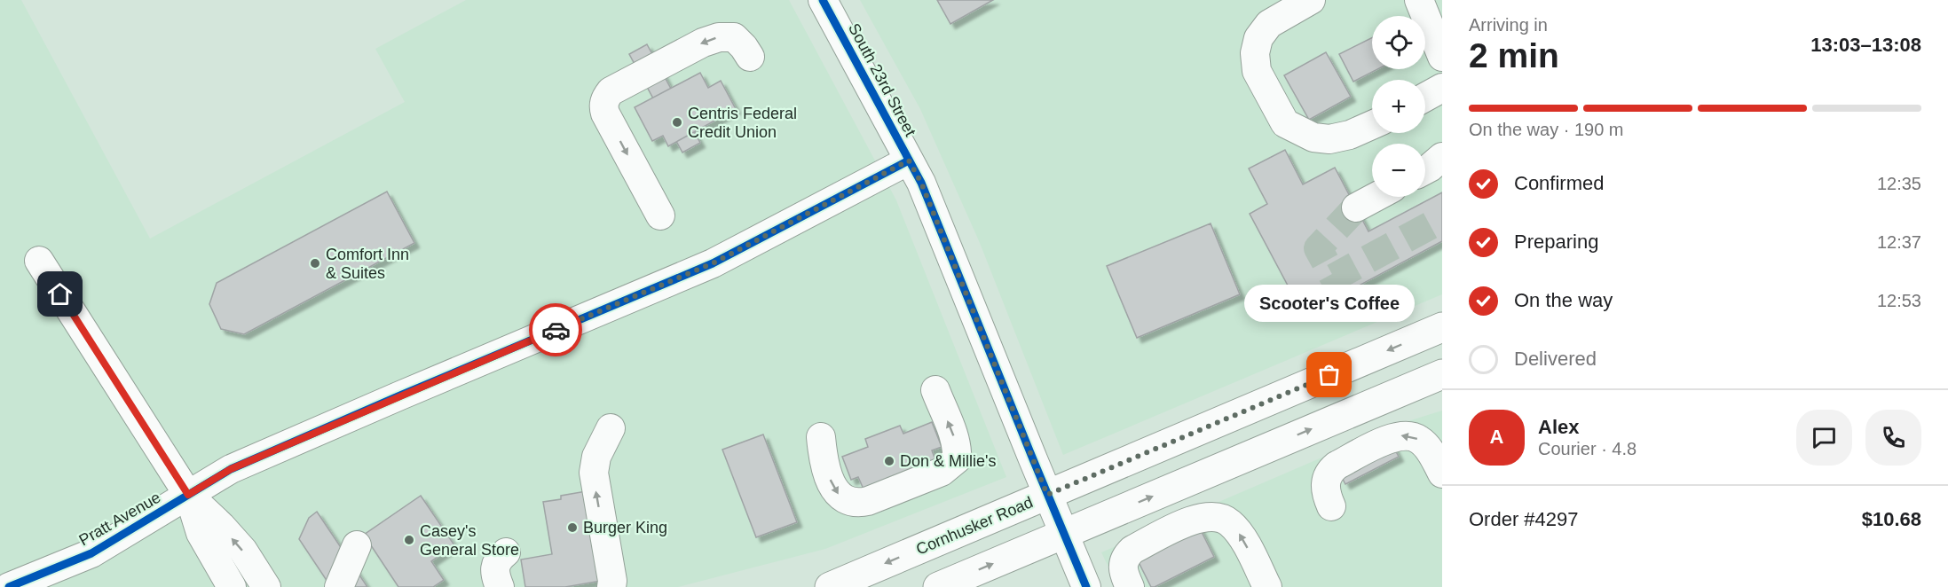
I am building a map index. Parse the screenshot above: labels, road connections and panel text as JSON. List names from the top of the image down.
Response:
{
  "streets": {
    "main road": ["Cornhusker Road"],
    "street": ["South 23rd Street", "Pratt Avenue"]
  },
  "crossings": [
    ["South 23rd Street", "Pratt Avenue"],
    ["South 23rd Street", "Cornhusker Road"]
  ],
  "places": [
    "Centris Federal Credit Union",
    "Comfort Inn & Suites",
    "Scooter's Coffee",
    "Don & Millie's",
    "Burger King",
    "Casey's General Store"
  ],
  "page": {
    "heading": ["2 min", "Arriving in", "13:03–13:08"],
    "panel": [
      "Alex",
      "Courier · 4.8",
      "Order #4297",
      "$10.68"
    ],
    "map_buttons": ["+", "−"],
    "bar": "On the way · 190 m",
    "list": [
      ["Confirmed", "12:35"],
      ["Preparing", "12:37"],
      ["On the way", "12:53"],
      "Delivered"
    ],
    "bubble": "Scooter's Coffee",
    "round": "A"
  }
}
